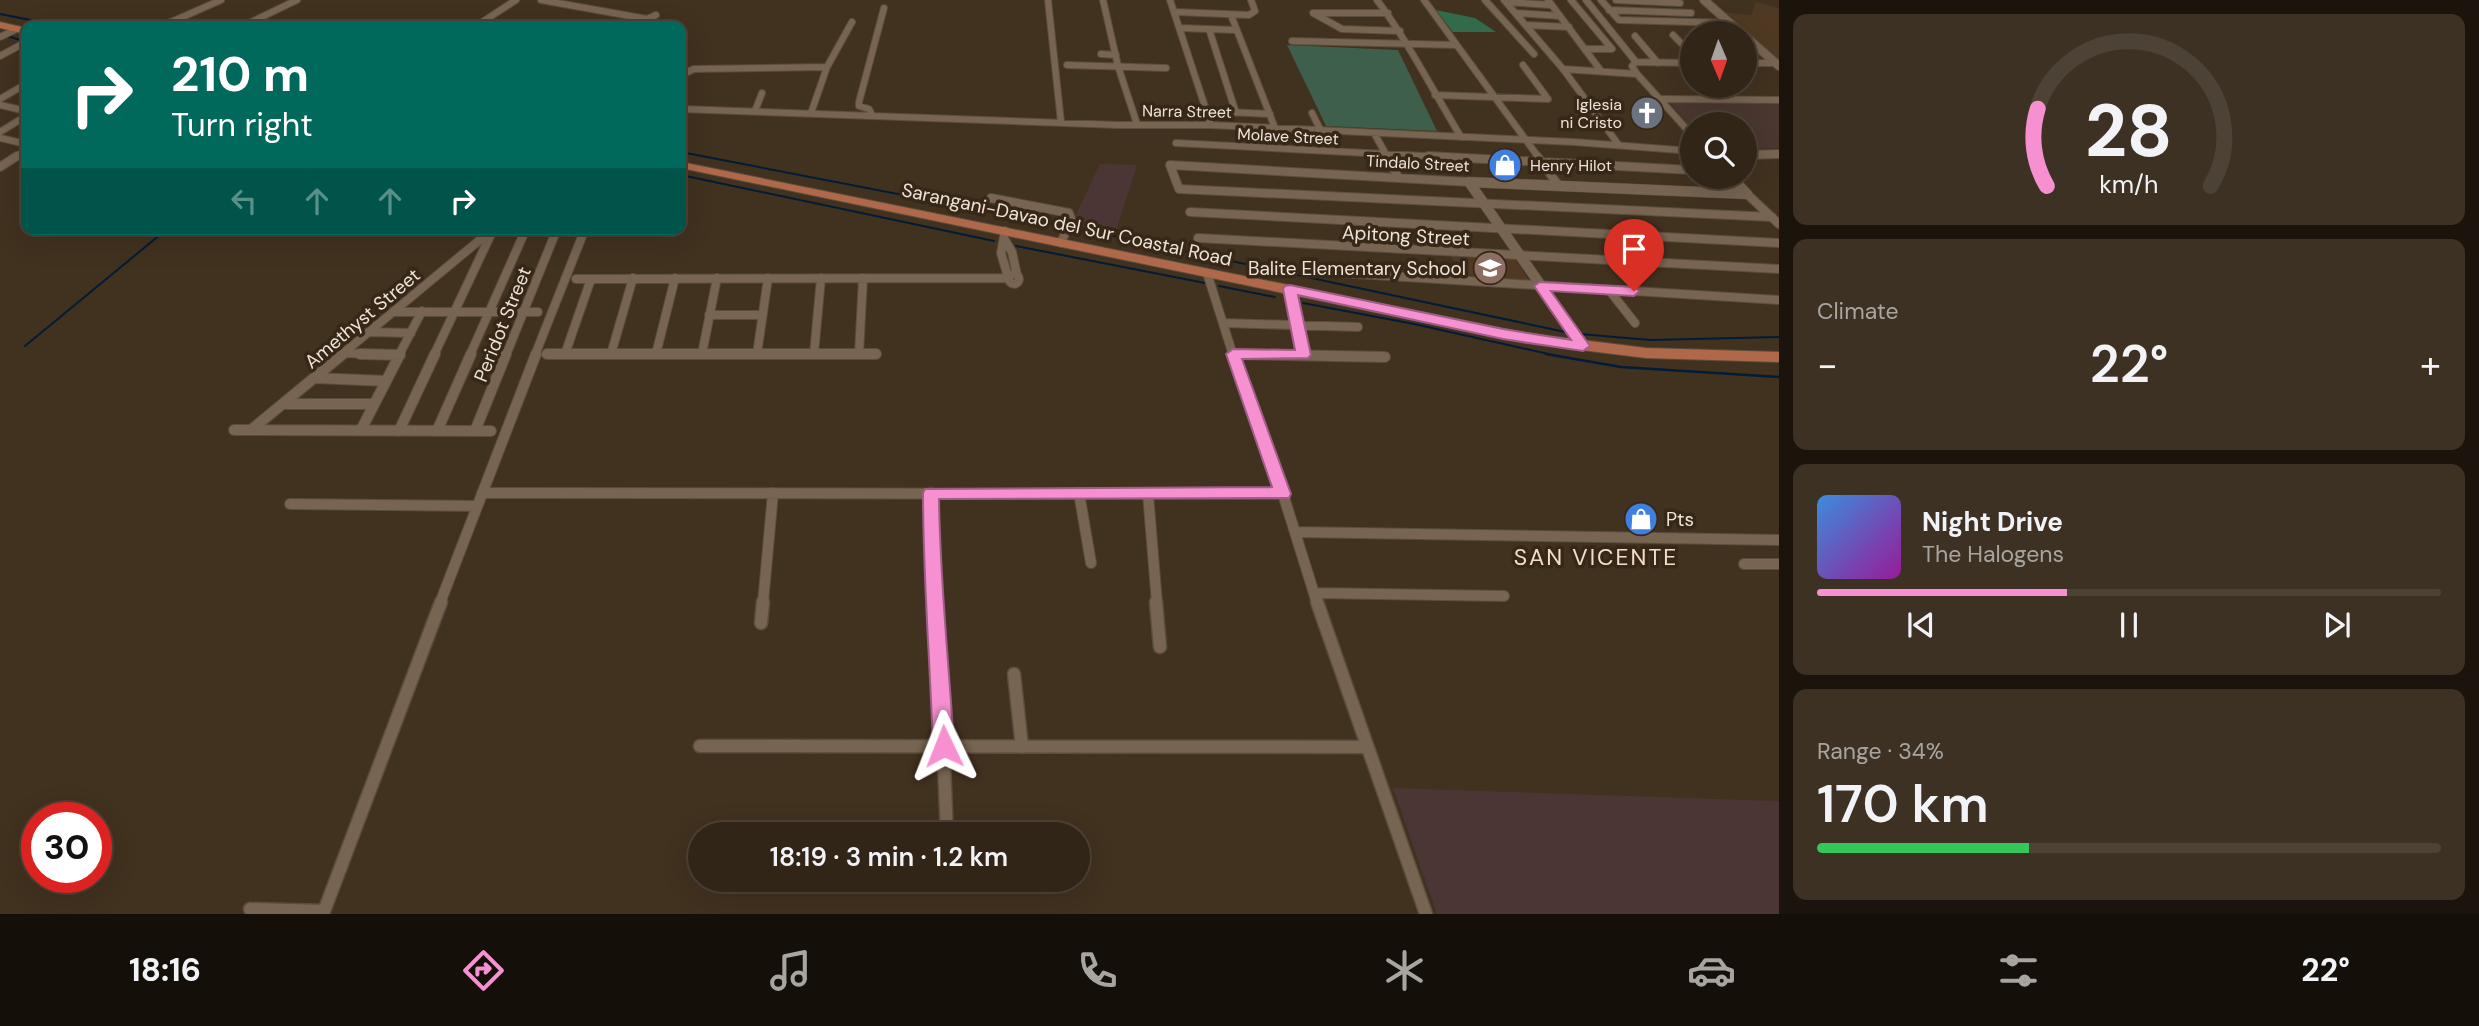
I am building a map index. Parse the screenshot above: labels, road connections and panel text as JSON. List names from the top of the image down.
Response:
{
  "streets": {
    "main road": ["Sarangani-Davao del Sur Coastal Road"],
    "street": [
      "Narra Street",
      "Molave Street",
      "Tindalo Street",
      "Apitong Street",
      "Amethyst Street",
      "Peridot Street"
    ]
  },
  "districts": ["SAN VICENTE"],
  "places": {
    "church": ["Iglesia ni Cristo"],
    "shop": ["Henry Hilot", "Pts"],
    "school or university": ["Balite Elementary School"]
  },
  "north": "bottom",
  "page": {
    "turn": ["210 m", "Turn right"],
    "tile": [
      "Climate",
      ["Range · 34%", "170 km"]
    ],
    "heat": ["−", "22°", "+"],
    "song": ["Night Drive", "The Halogens"],
    "limit": "30",
    "trip": "18:19 · 3 min · 1.2 km",
    "tabs": ["18:16", "22°"],
    "gauge": ["28", "km/h"]
  }
}
